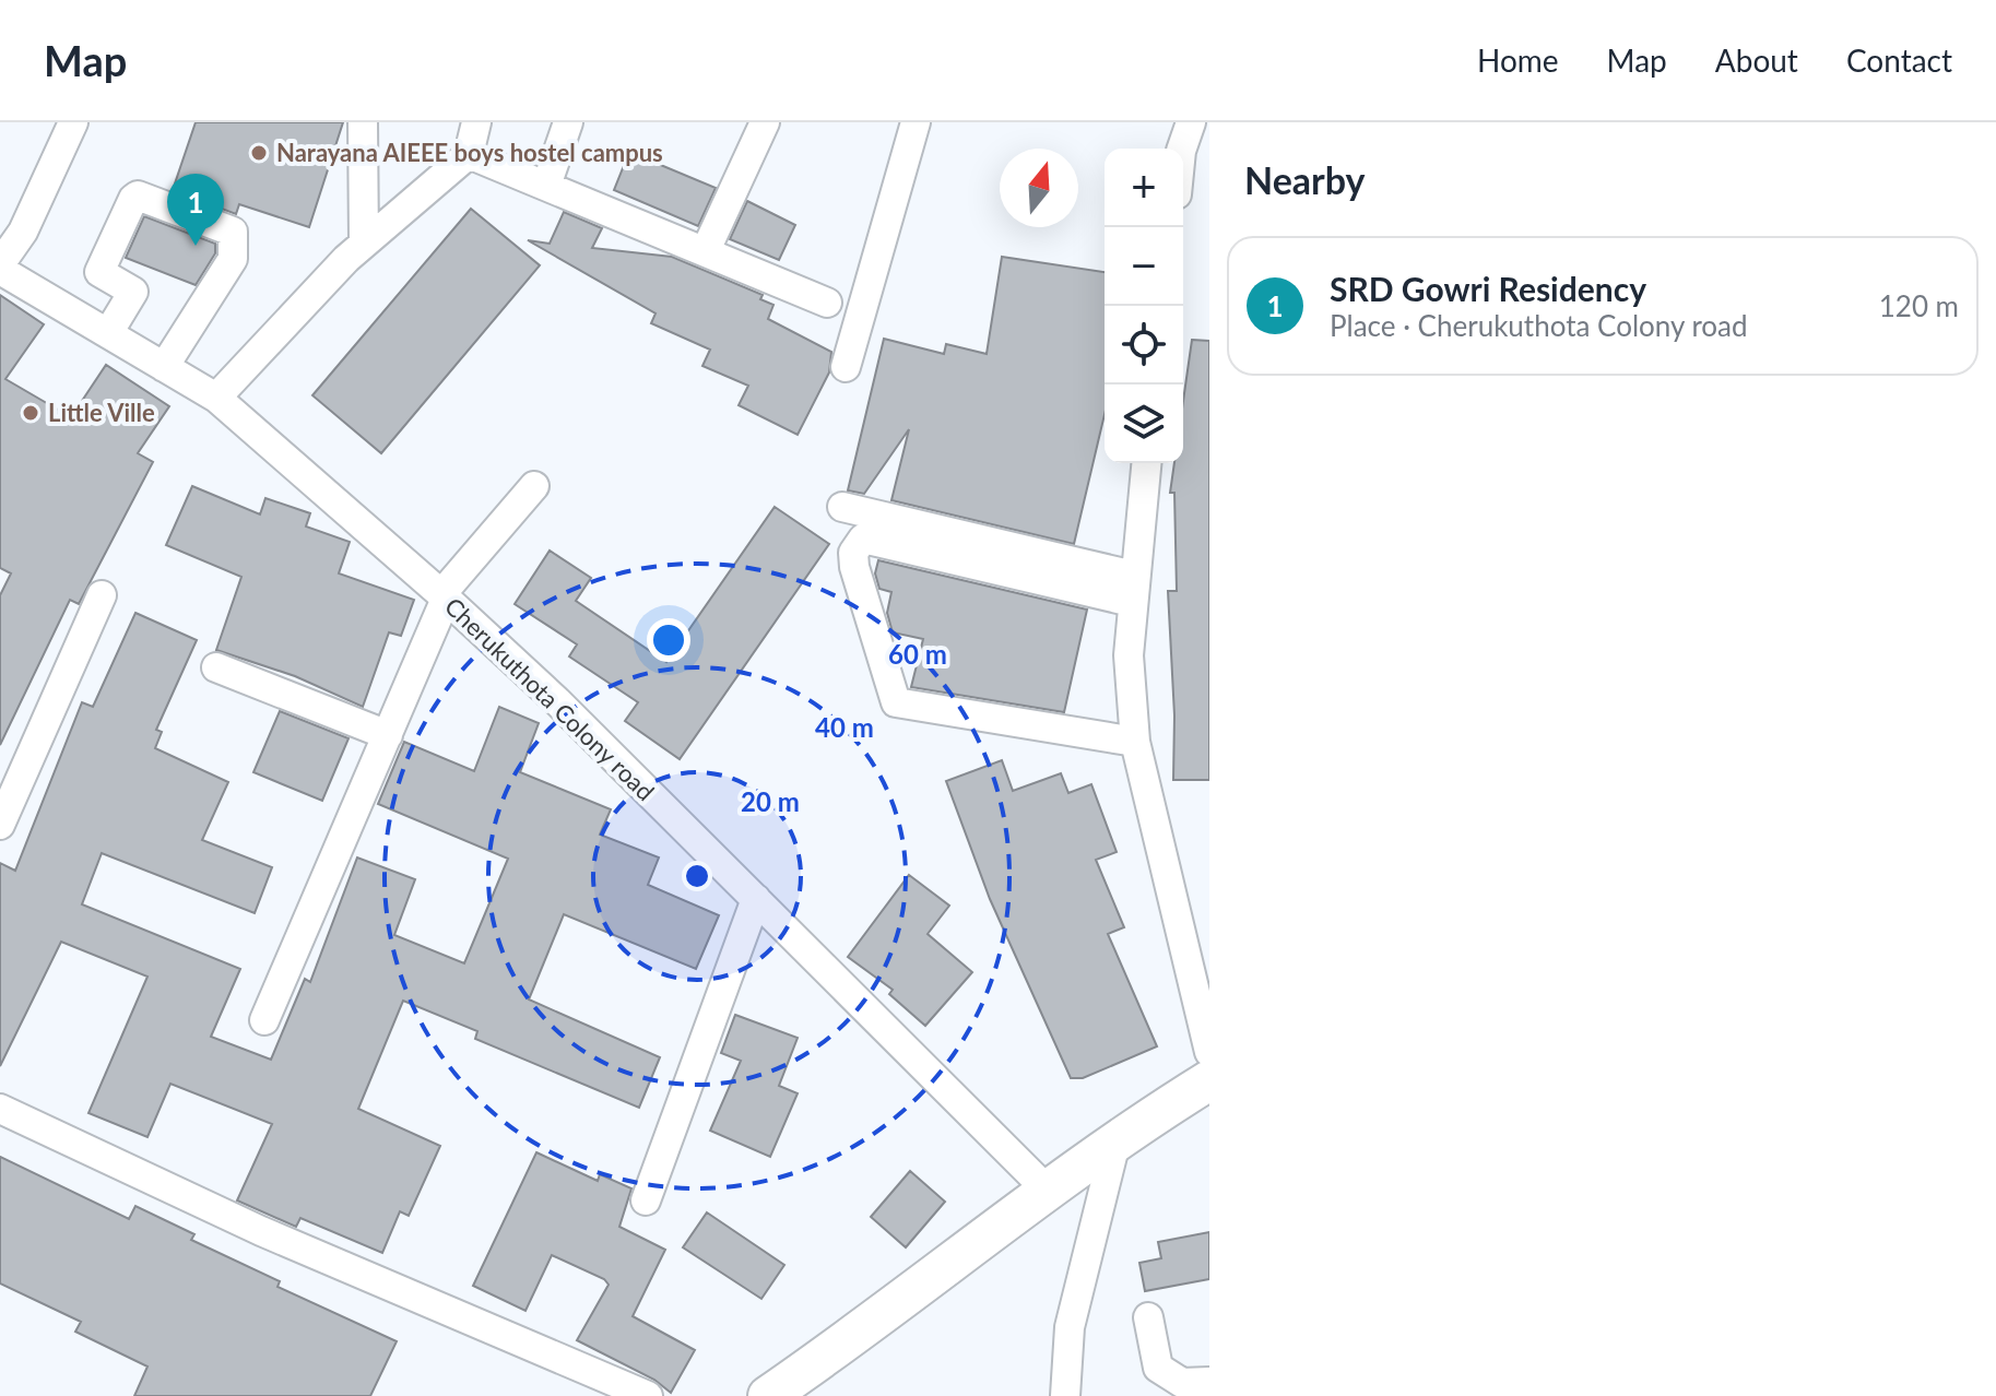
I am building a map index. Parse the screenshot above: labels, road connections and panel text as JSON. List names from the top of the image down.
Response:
{
  "streets": {
    "street": ["Cherukuthota Colony road"]
  },
  "places": ["Narayana AIEEE boys hostel campus", "Little Ville"],
  "north": "top",
  "page": {
    "header": "Map",
    "nav": [
      "Home",
      "Map",
      "About",
      "Contact"
    ],
    "heading": "Nearby",
    "map_buttons": ["+", "−"],
    "pins": "1",
    "list": [
      {
        "mark": "1",
        "name": "SRD Gowri Residency",
        "note": "Place · Cherukuthota Colony road",
        "value": "120 m"
      }
    ]
  },
  "rings": ["60 m", "40 m", "20 m"]
}
